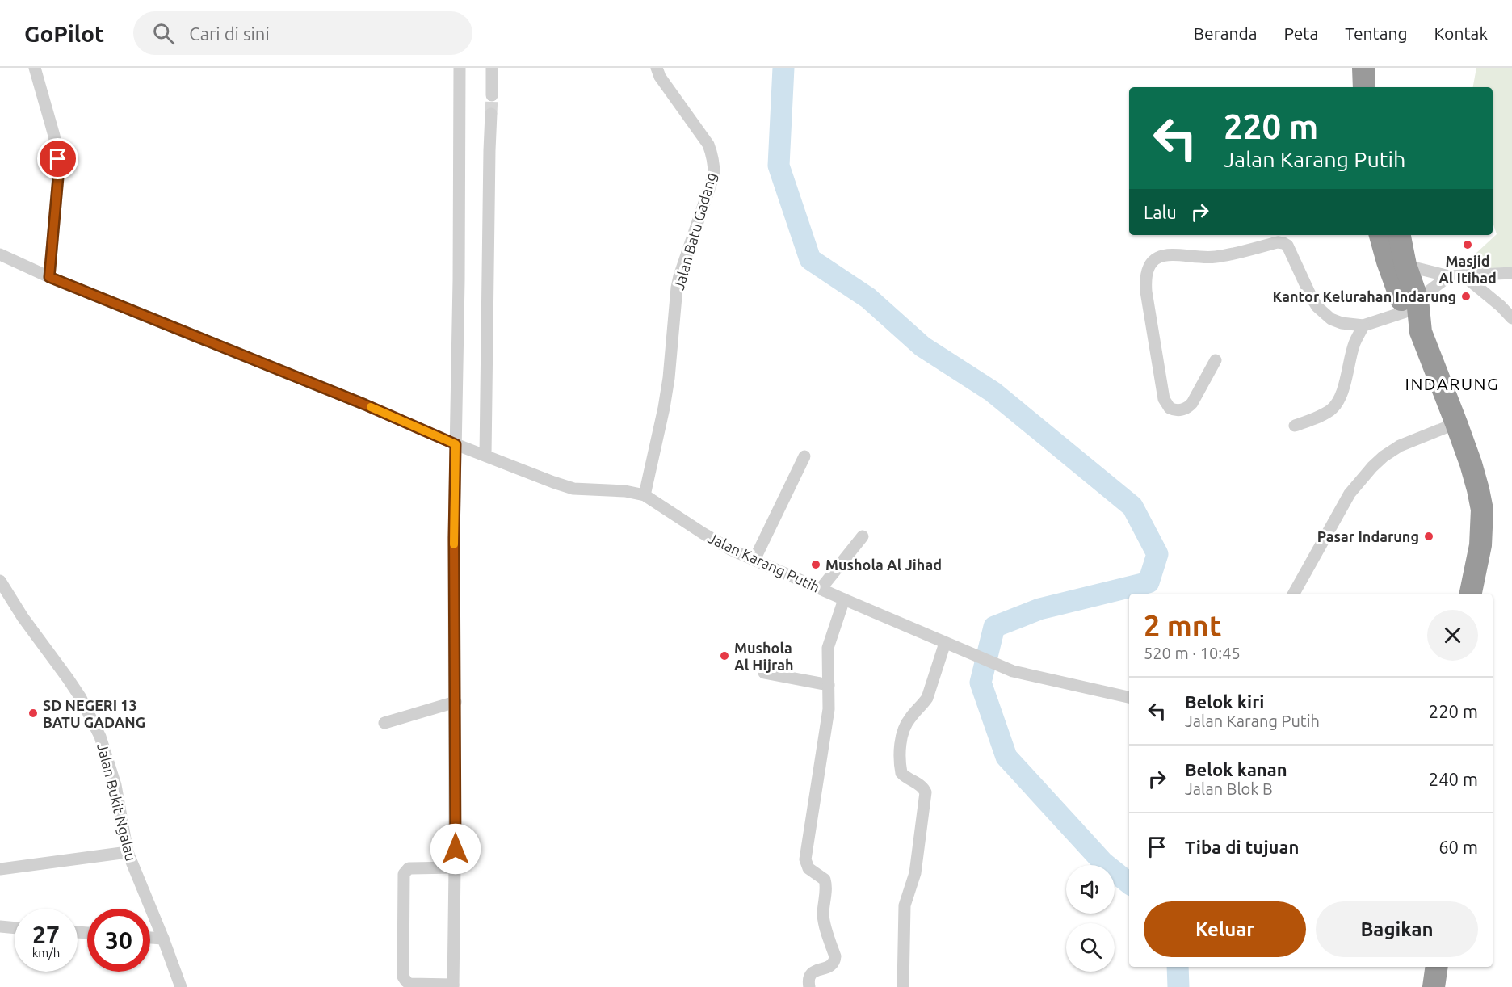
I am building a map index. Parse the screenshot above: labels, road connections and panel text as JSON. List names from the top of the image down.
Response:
{
  "streets": {
    "street": ["Jalan Batu Gadang", "Jalan Karang Putih", "Jalan Bukit Ngalau"]
  },
  "crossings": [
    ["Jalan Batu Gadang", "Jalan Karang Putih"]
  ],
  "districts": ["INDARUNG"],
  "places": [
    "Masjid Al Itihad",
    "Kantor Kelurahan Indarung",
    "Pasar Indarung",
    "Mushola Al Jihad",
    "Mushola Al Hijrah",
    "SD NEGERI 13 BATU GADANG"
  ],
  "page": {
    "header": "GoPilot",
    "search": "Cari di sini",
    "nav": [
      "Beranda",
      "Peta",
      "Tentang",
      "Kontak"
    ],
    "turn": ["220 m", "Jalan Karang Putih"],
    "then": "Lalu",
    "heading": ["2 mnt", "520 m · 10:45"],
    "list": [
      {
        "name": "Belok kiri",
        "note": "Jalan Karang Putih",
        "value": "220 m"
      },
      {
        "name": "Belok kanan",
        "note": "Jalan Blok B",
        "value": "240 m"
      },
      {
        "name": "Tiba di tujuan",
        "value": "60 m"
      }
    ],
    "buttons": ["Keluar", "Bagikan"],
    "speed": "27 km/h",
    "limit": "30"
  }
}
